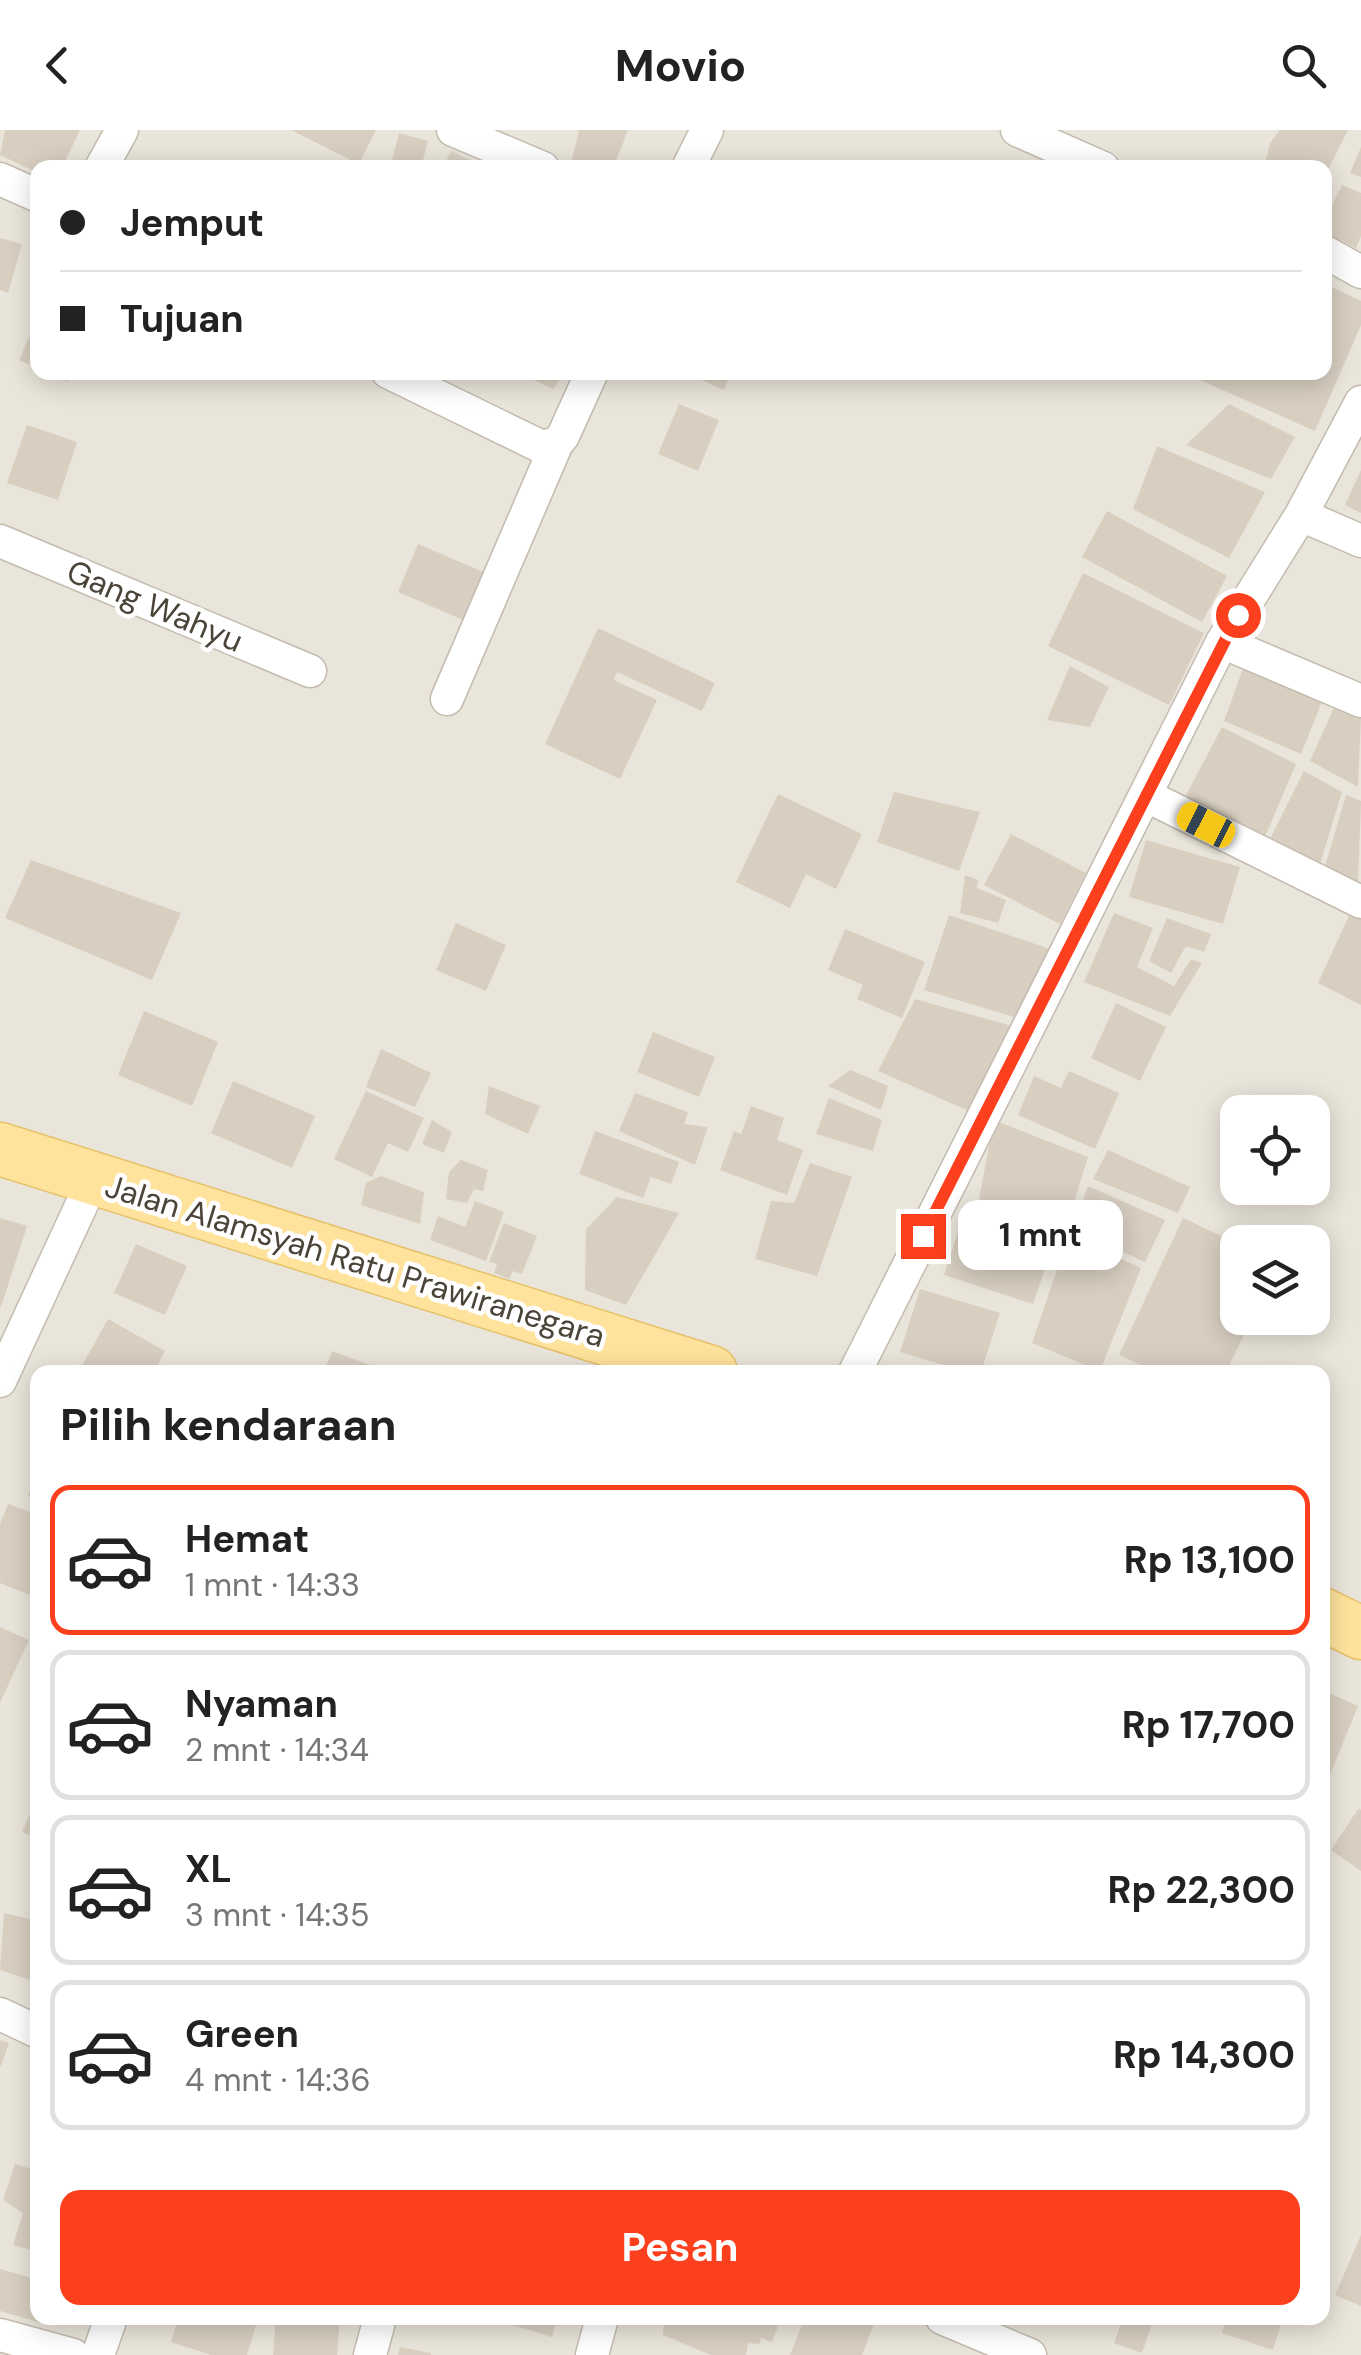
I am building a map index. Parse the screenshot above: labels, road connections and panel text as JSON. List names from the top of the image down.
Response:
{
  "streets": {
    "main road": ["Jalan Alamsyah Ratu Prawiranegara"],
    "street": ["Gang Wahyu"]
  },
  "page": {
    "header": "Movio",
    "banner": ["Jemput", "Tujuan"],
    "bubble": "1 mnt",
    "heading": "Pilih kendaraan",
    "list": [
      {
        "name": "Hemat",
        "note": "1 mnt · 14:33",
        "value": "Rp 13,100"
      },
      {
        "name": "Nyaman",
        "note": "2 mnt · 14:34",
        "value": "Rp 17,700"
      },
      {
        "name": "XL",
        "note": "3 mnt · 14:35",
        "value": "Rp 22,300"
      },
      {
        "name": "Green",
        "note": "4 mnt · 14:36",
        "value": "Rp 14,300"
      }
    ],
    "buttons": "Pesan"
  }
}
